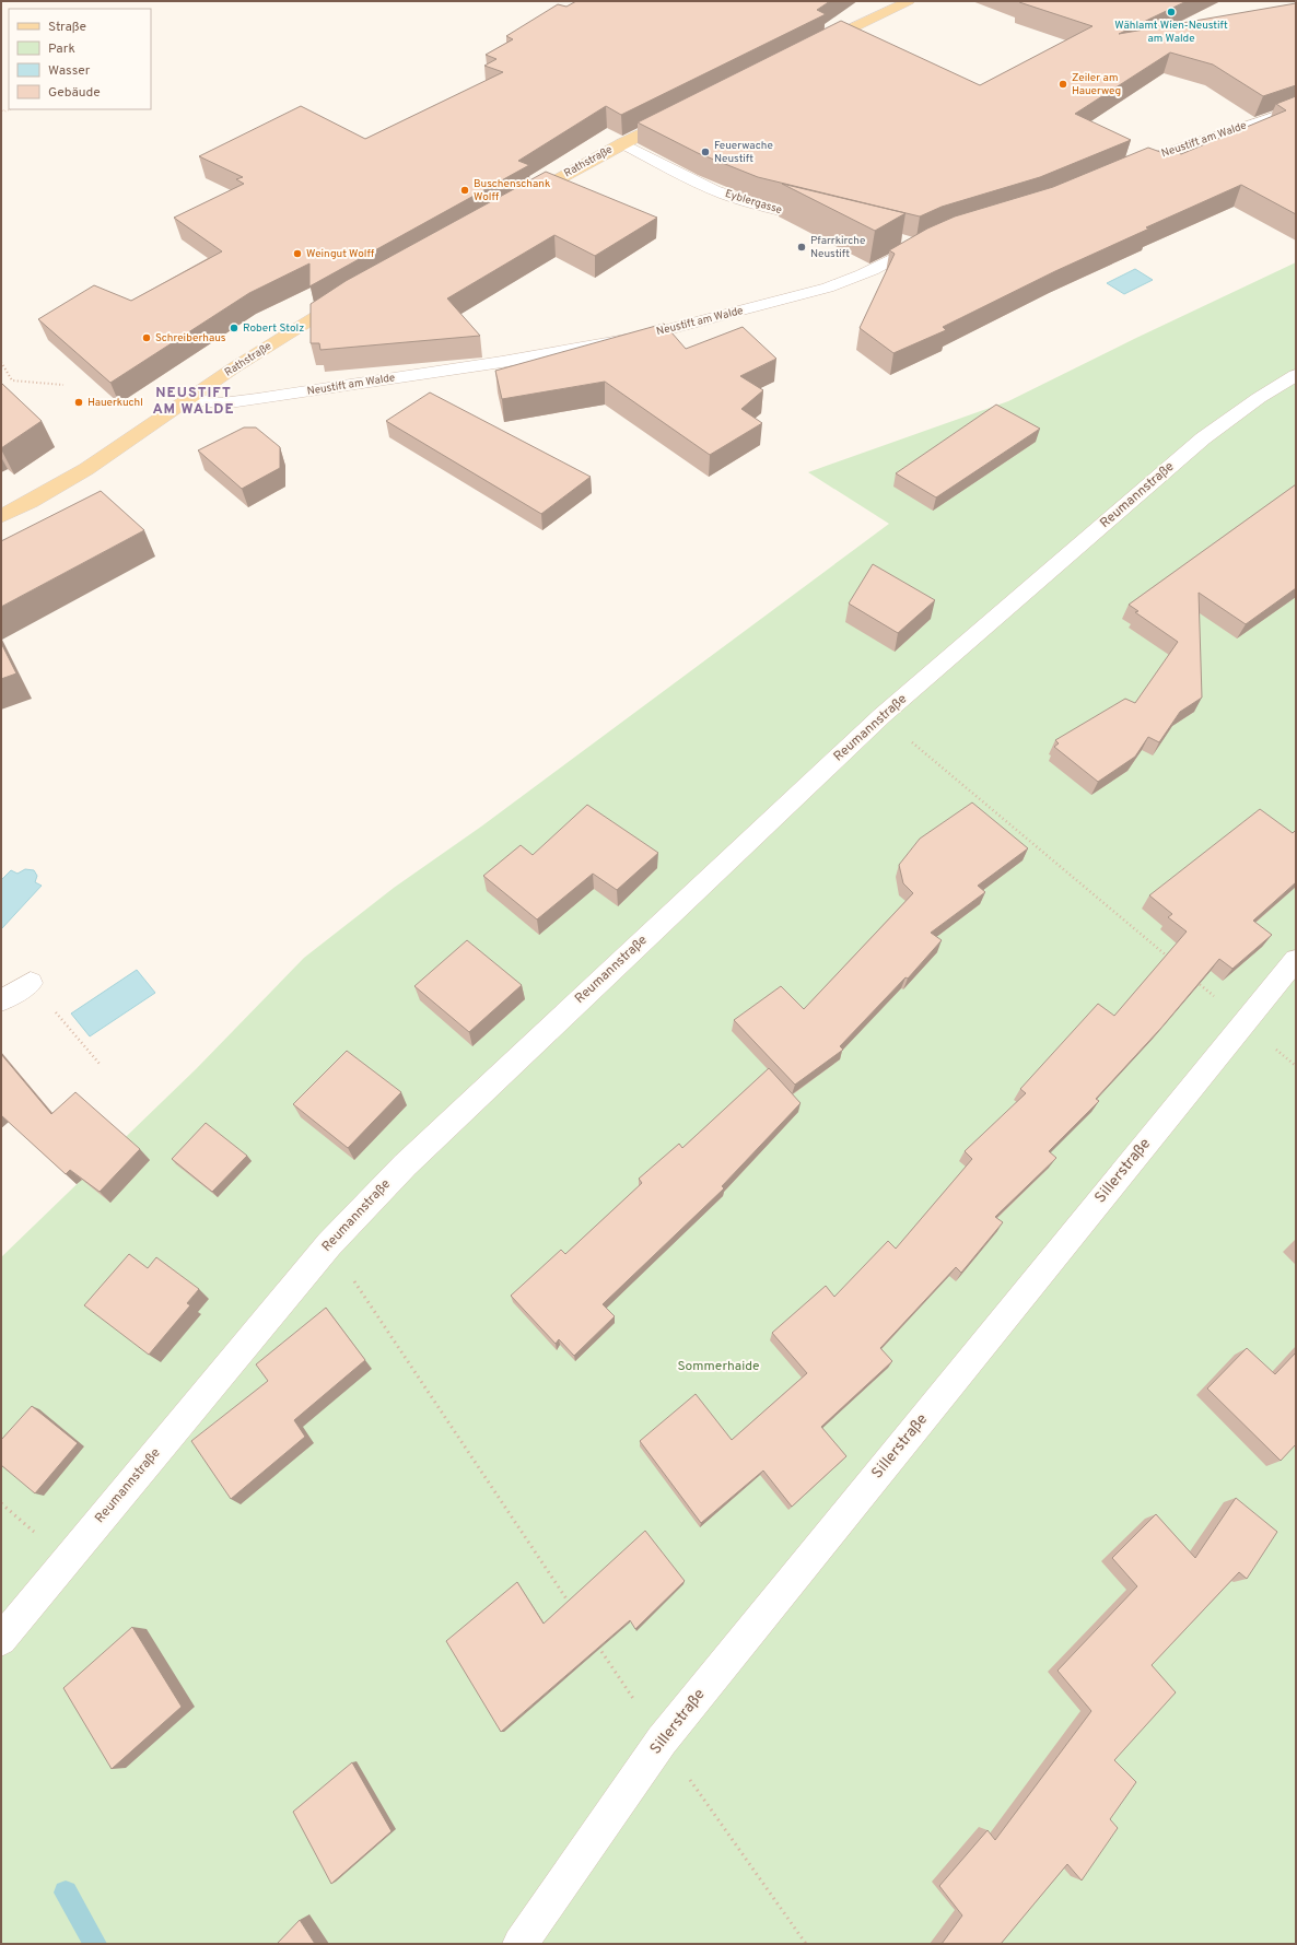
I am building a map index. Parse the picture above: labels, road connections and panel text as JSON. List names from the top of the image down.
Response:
{
  "streets": {
    "main road": ["Rathstraße"],
    "street": [
      "Neustift am Walde",
      "Eyblergasse",
      "Reumannstraße",
      "Sillerstraße"
    ]
  },
  "crossings": [
    ["Neustift am Walde", "Rathstraße"],
    ["Rathstraße", "Eyblergasse"]
  ],
  "districts": ["NEUSTIFT AM WALDE"],
  "parks": ["Sommerhaide"],
  "places": [
    "Wählamt Wien-Neustift am Walde",
    "Zeiler am Hauerweg",
    "Feuerwache Neustift",
    "Buschenschank Wolff",
    "Pfarrkirche Neustift",
    "Weingut Wolff",
    "Robert Stolz",
    "Schreiberhaus",
    "Hauerkuchl"
  ],
  "legend": [
    "Straße",
    "Park",
    "Wasser",
    "Gebäude"
  ]
}
